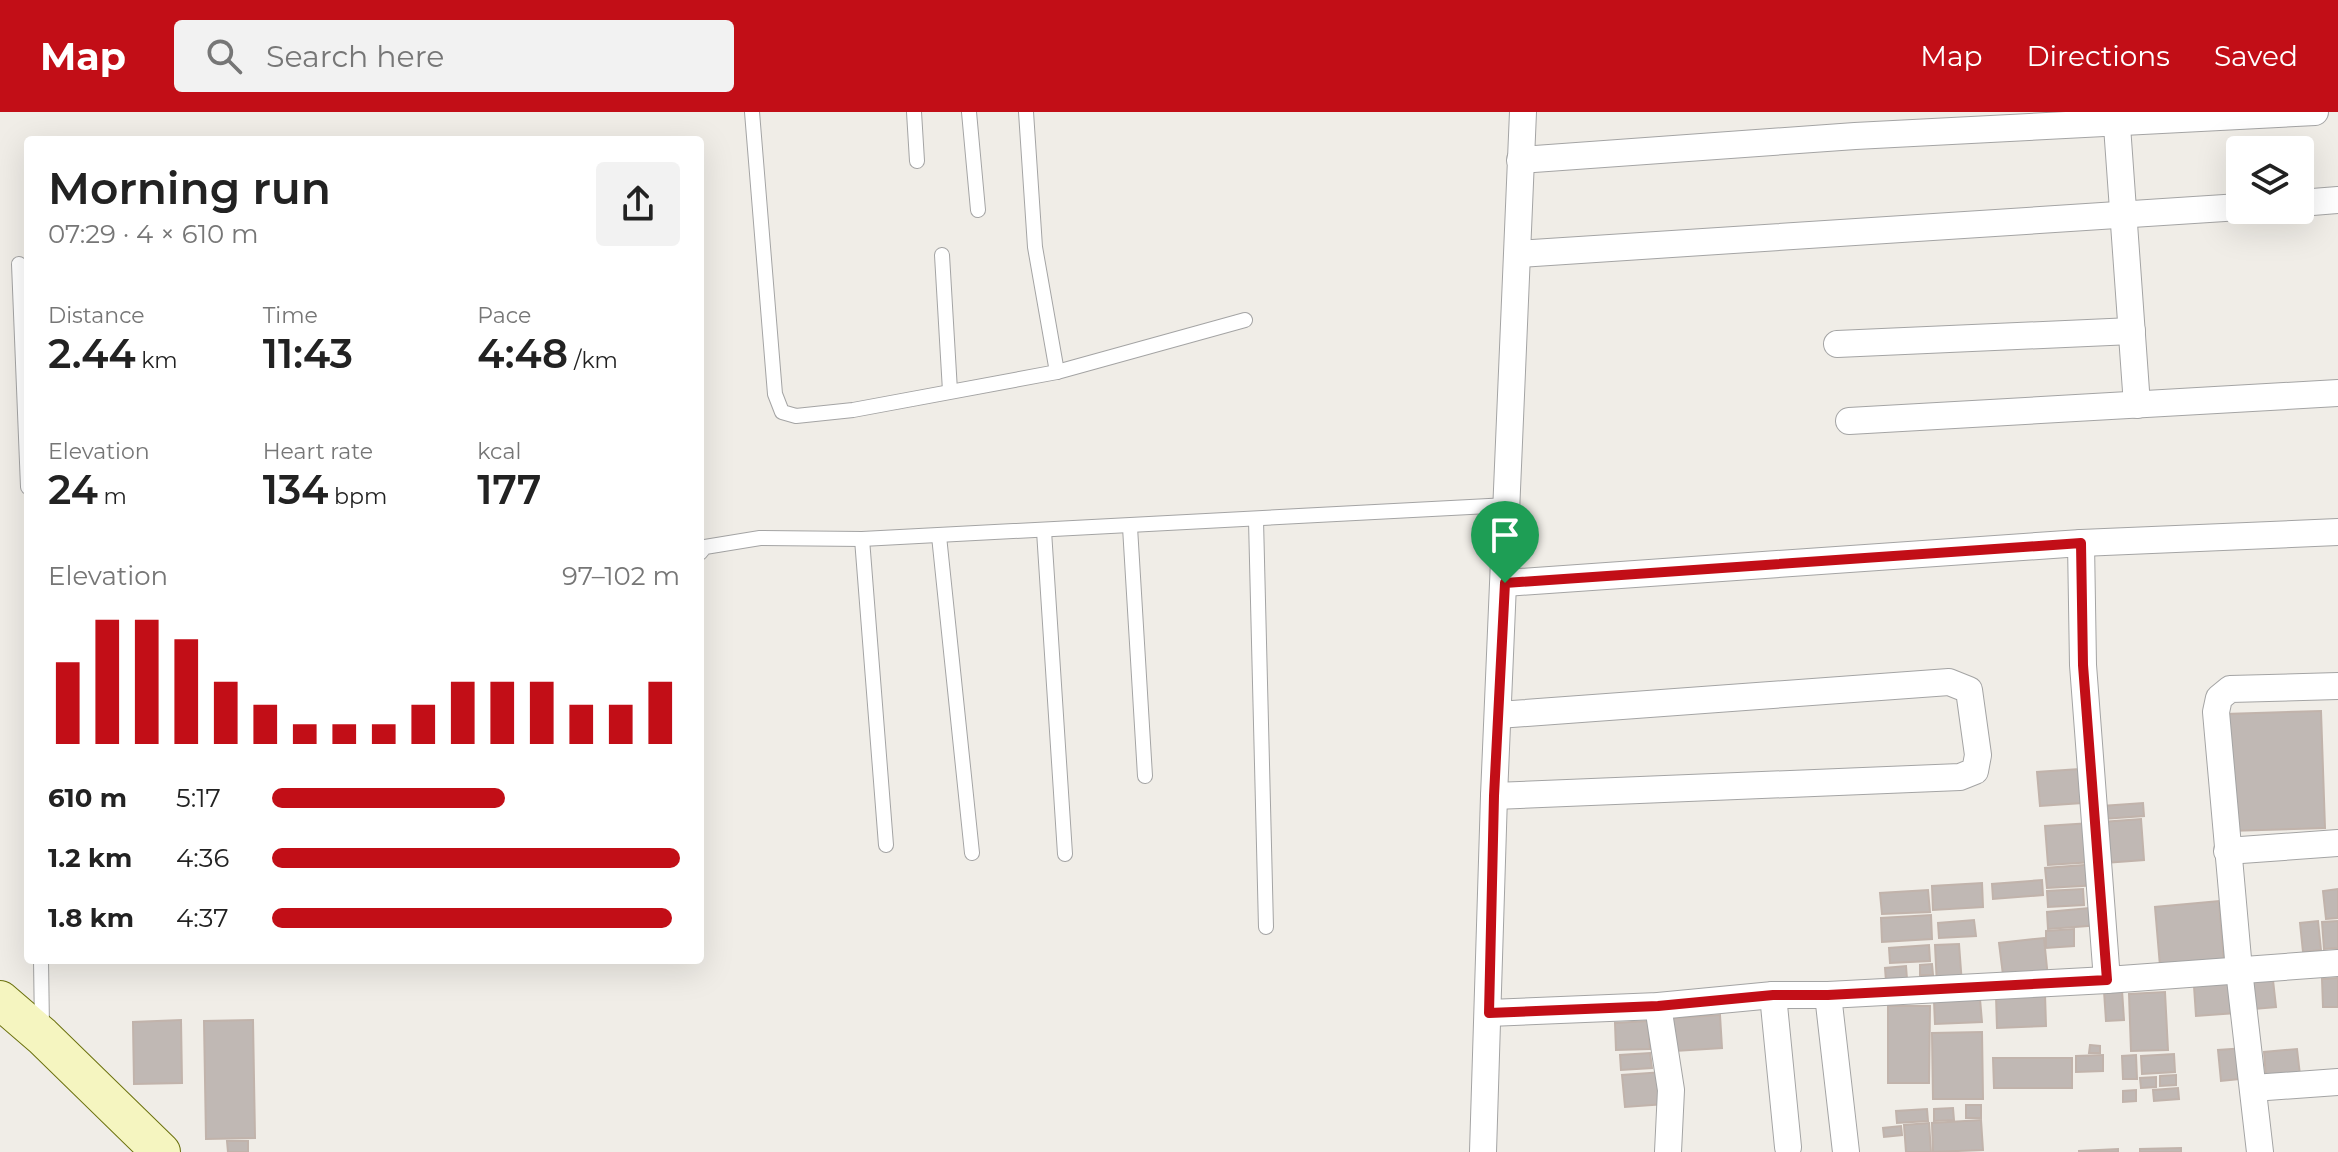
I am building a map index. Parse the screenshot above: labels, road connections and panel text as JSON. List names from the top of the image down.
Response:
{
  "page": {
    "header": "Map",
    "search": "Search here",
    "nav": ["Map", "Directions", "Saved"],
    "heading": ["Morning run", "07:29 · 4 × 610 m"],
    "stats": [
      ["Distance", "2.44 km"],
      ["Time", "11:43"],
      ["Pace", "4:48 /km"],
      ["Elevation", "24 m"],
      ["Heart rate", "134 bpm"],
      ["kcal", "177"]
    ],
    "chart": ["Elevation", "97–102 m"],
    "list": [
      {
        "name": "610 m",
        "note": "5:17"
      },
      {
        "name": "1.2 km",
        "note": "4:36"
      },
      {
        "name": "1.8 km",
        "note": "4:37"
      }
    ]
  }
}
